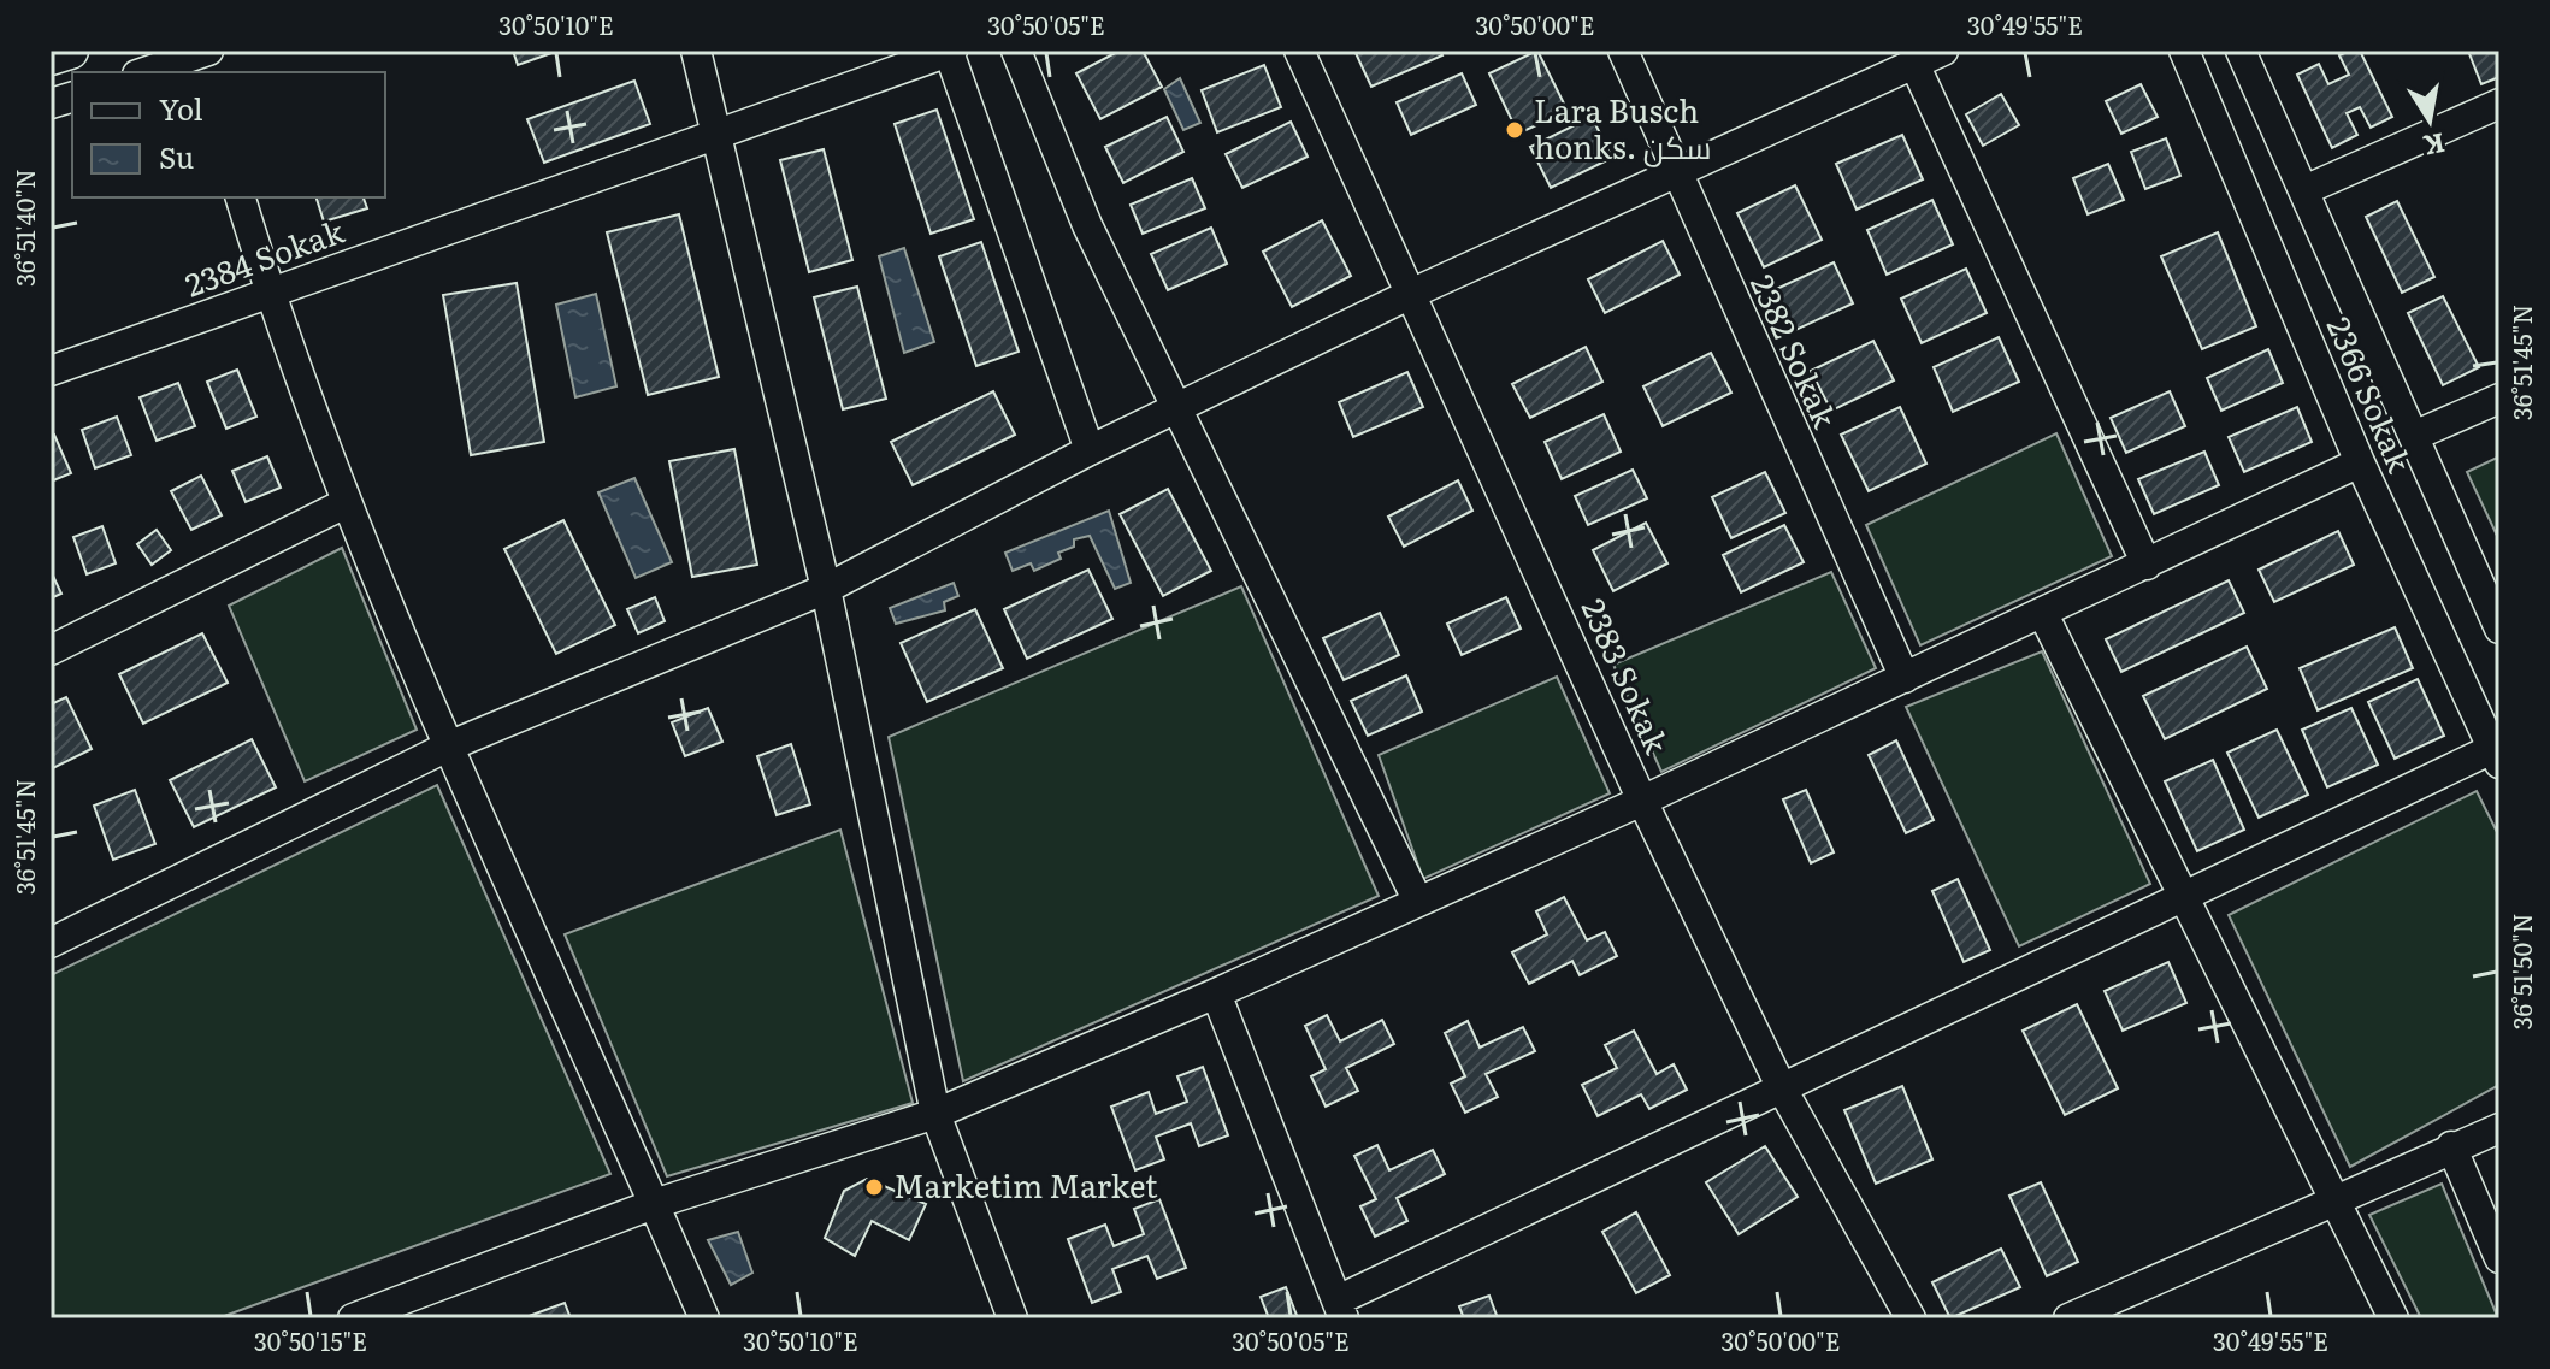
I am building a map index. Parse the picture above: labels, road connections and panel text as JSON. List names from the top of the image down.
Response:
{
  "streets": {
    "street": [
      "2384 Sokak",
      "2382 Sokak",
      "2366 Sokak",
      "2383 Sokak"
    ]
  },
  "places": ["Lara Busch honks. سكن", "Marketim Market"],
  "legend": ["Yol", "Su"],
  "north": "bottom",
  "coordinates": [
    "30°50'10\"E",
    "30°50'05\"E",
    "30°50'00\"E",
    "30°49'55\"E",
    "36°51'40\"N",
    "36°51'45\"N",
    "36°51'50\"N",
    "30°50'15\"E"
  ]
}
